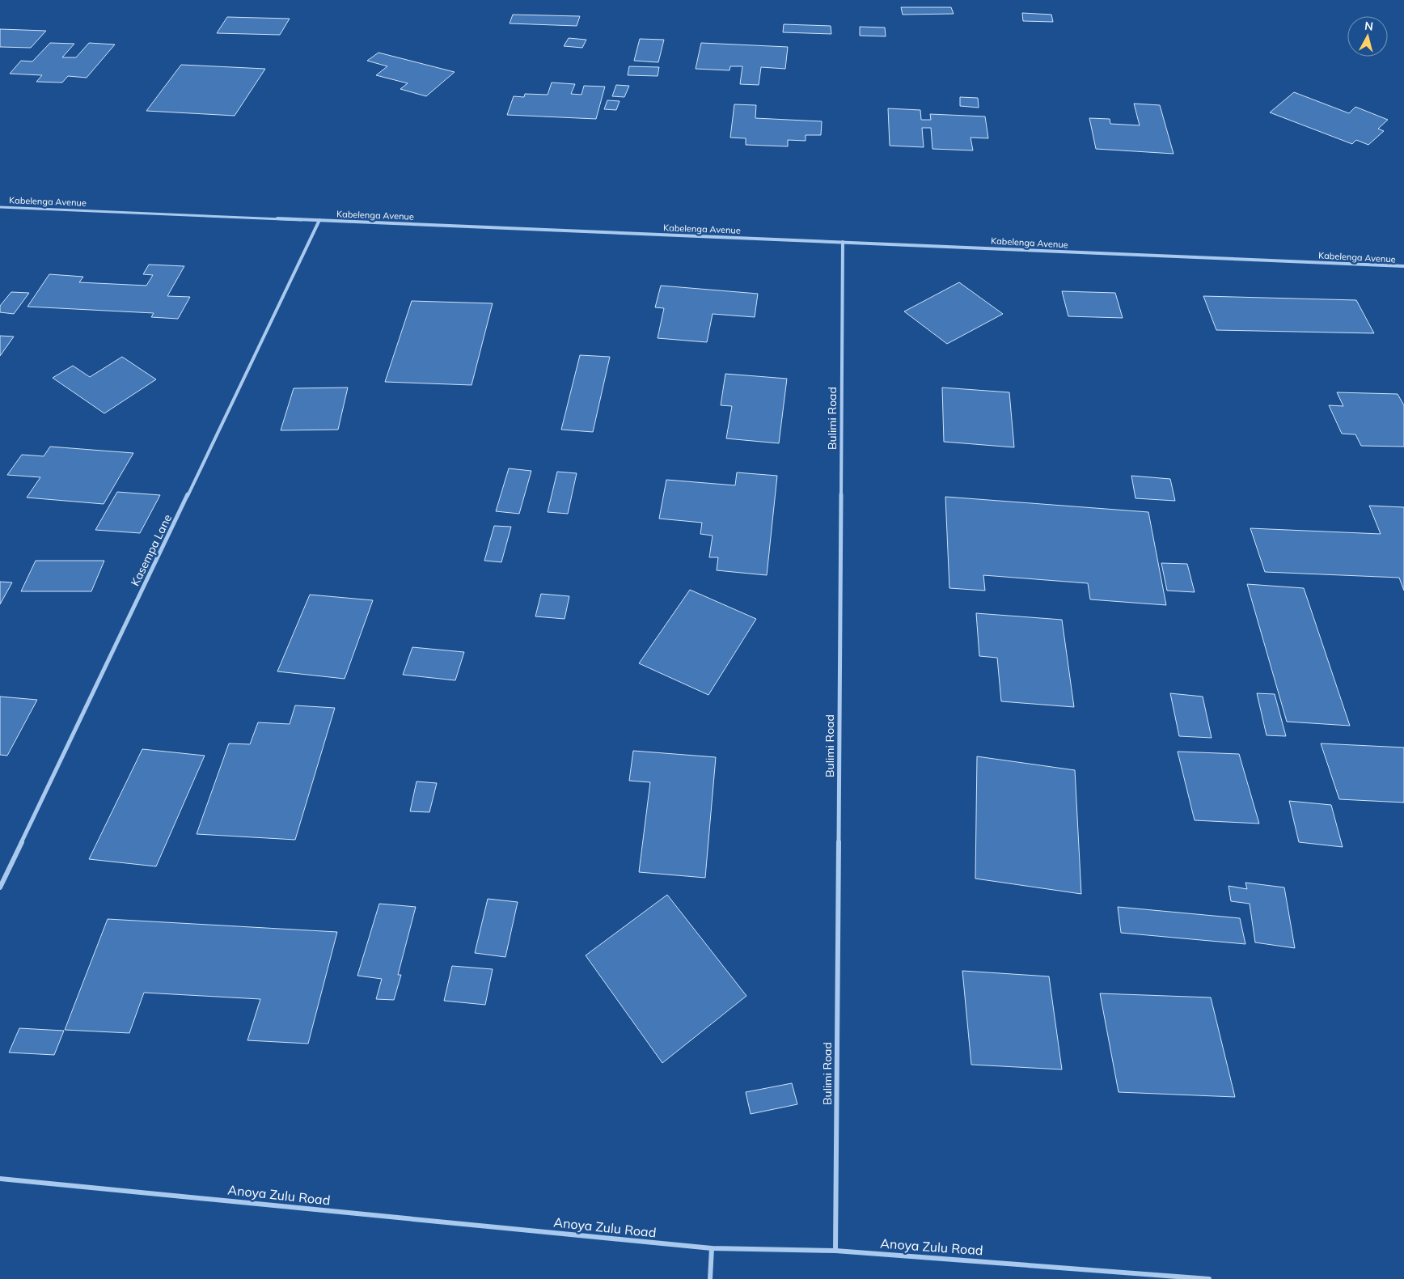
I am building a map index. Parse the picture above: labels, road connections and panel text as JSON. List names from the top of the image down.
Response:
{
  "streets": {
    "street": [
      "Kabelenga Avenue",
      "Bulimi Road",
      "Kasempa Lane",
      "Anoya Zulu Road"
    ]
  },
  "crossings": [
    ["Kabelenga Avenue", "Bulimi Road"],
    ["Kabelenga Avenue", "Kasempa Lane"],
    ["Bulimi Road", "Anoya Zulu Road"]
  ],
  "north": "top"
}
